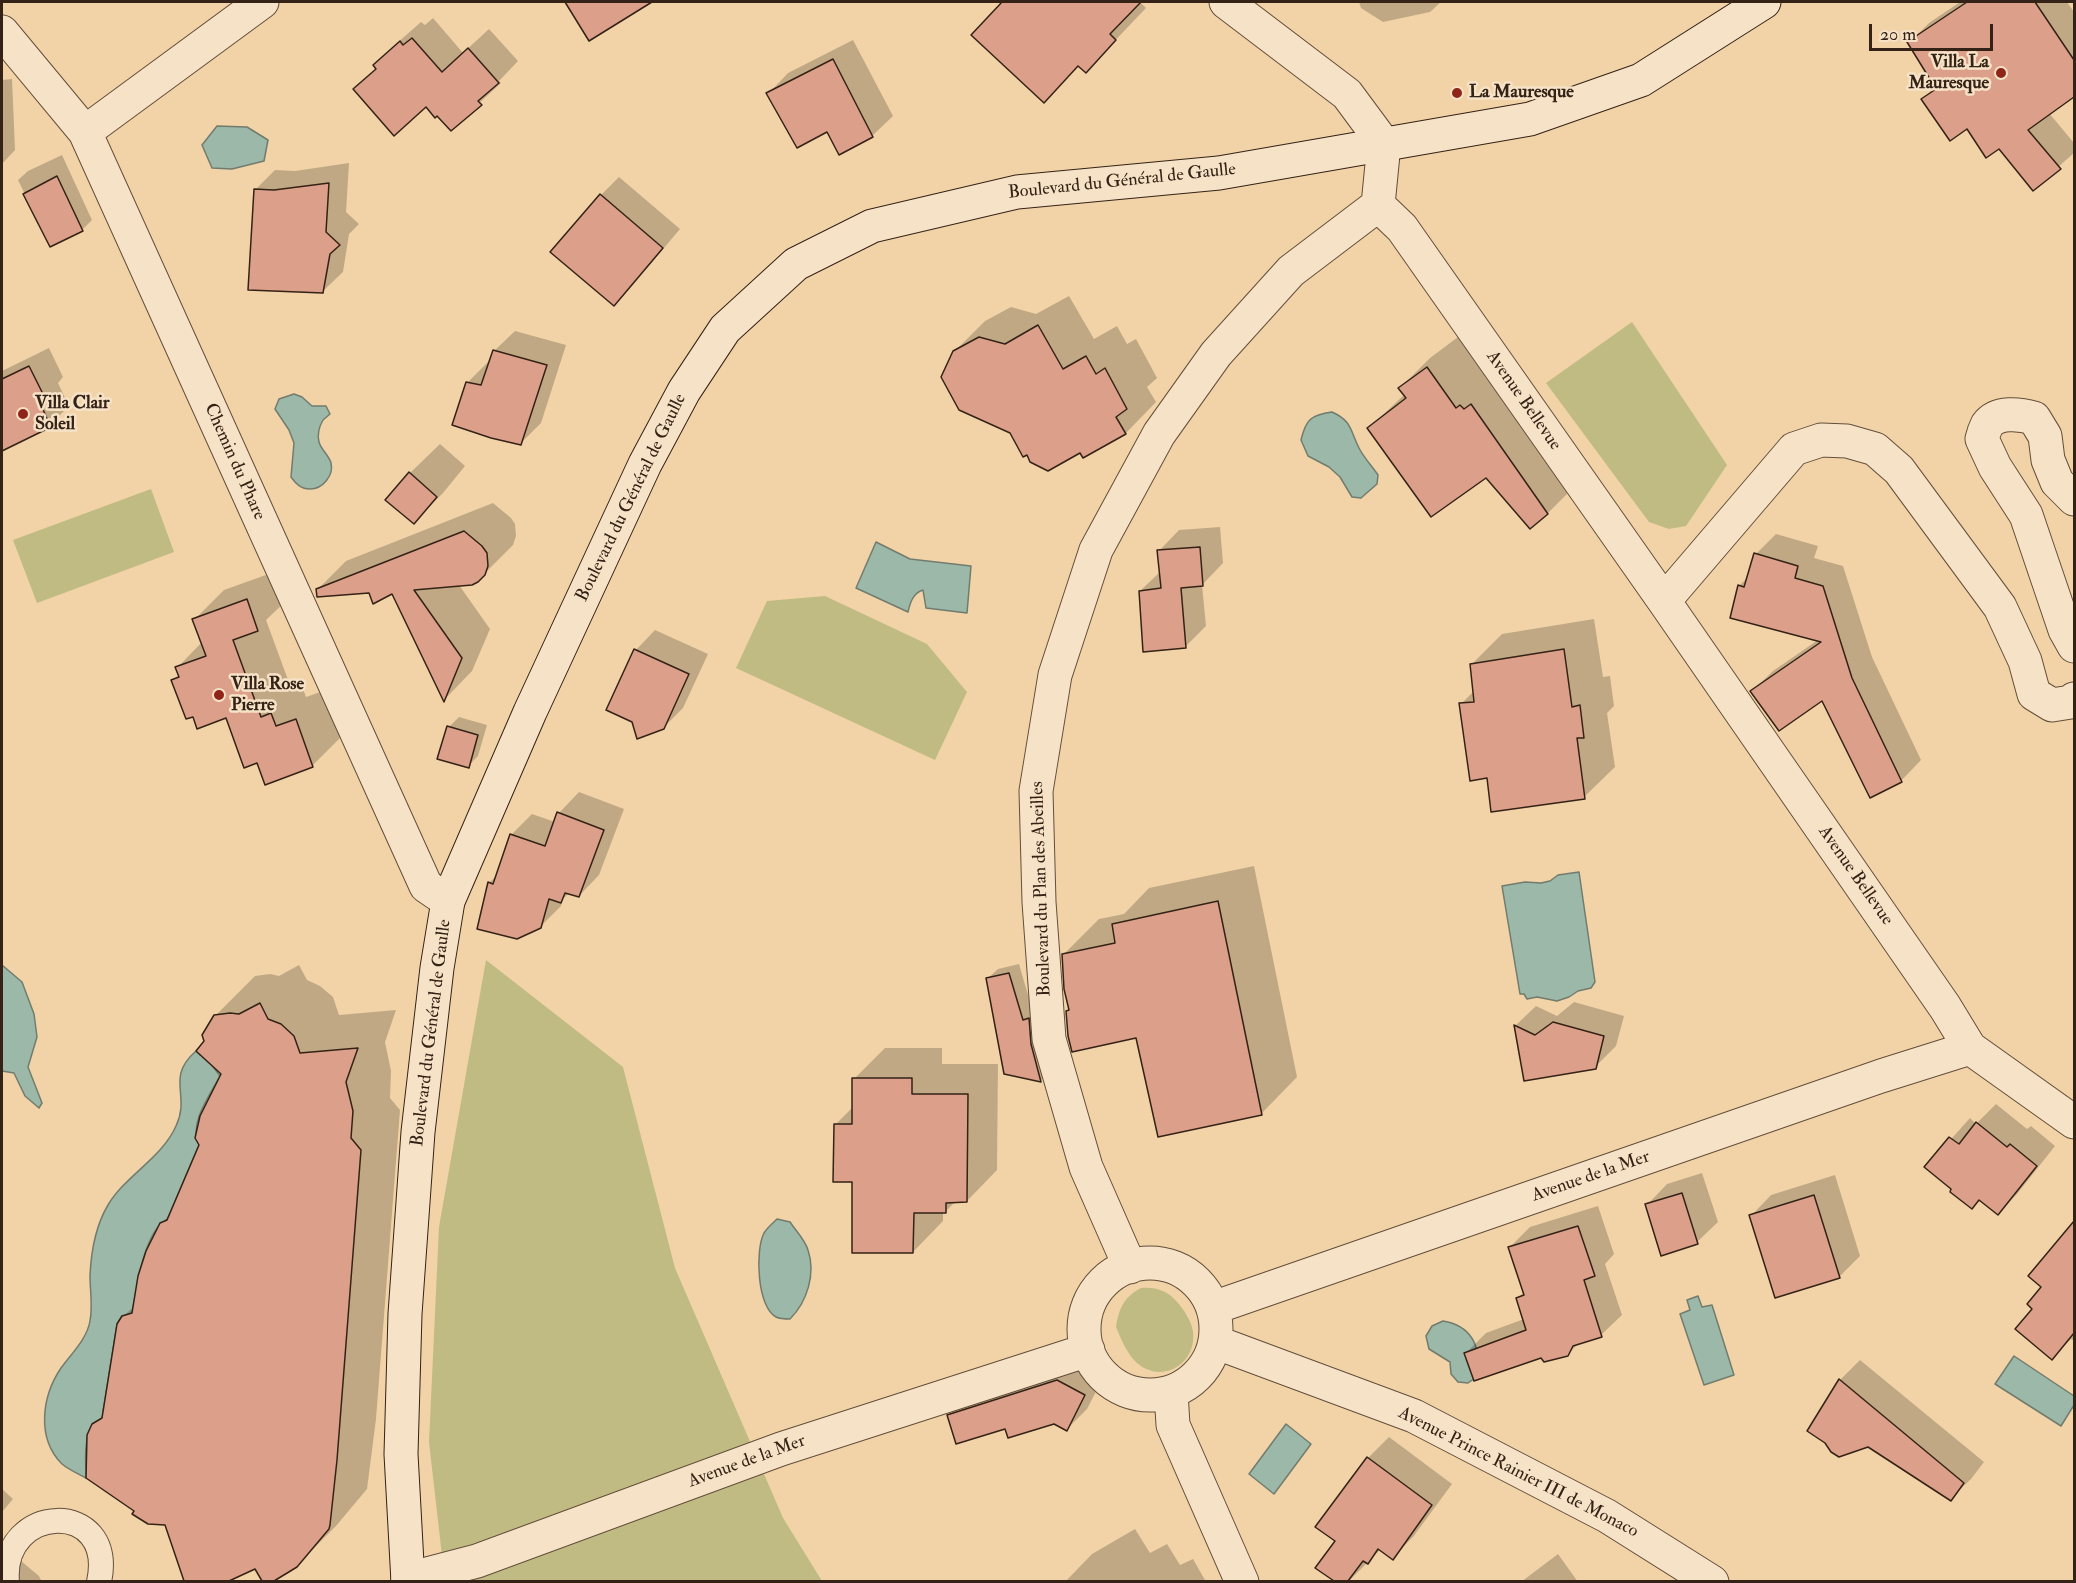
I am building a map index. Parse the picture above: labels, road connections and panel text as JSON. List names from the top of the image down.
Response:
{
  "streets": {
    "street": [
      "Boulevard du Général de Gaulle",
      "Avenue Bellevue",
      "Chemin du Phare",
      "Boulevard du Plan des Abeilles",
      "Avenue de la Mer",
      "Avenue Prince Rainier III de Monaco"
    ]
  },
  "crossings": [
    ["Boulevard du Général de Gaulle", "Chemin du Phare"],
    ["Boulevard du Général de Gaulle", "Avenue de la Mer"],
    ["Avenue Bellevue", "Boulevard du Plan des Abeilles"],
    ["Avenue Bellevue", "Avenue de la Mer"],
    ["Boulevard du Plan des Abeilles", "Avenue de la Mer"],
    ["Boulevard du Plan des Abeilles", "Avenue Prince Rainier III de Monaco"],
    ["Avenue de la Mer", "Avenue Prince Rainier III de Monaco"]
  ],
  "places": [
    "Villa La Mauresque",
    "La Mauresque",
    "Villa Clair Soleil",
    "Villa Rose Pierre"
  ],
  "scale_bar": "20 m"
}
